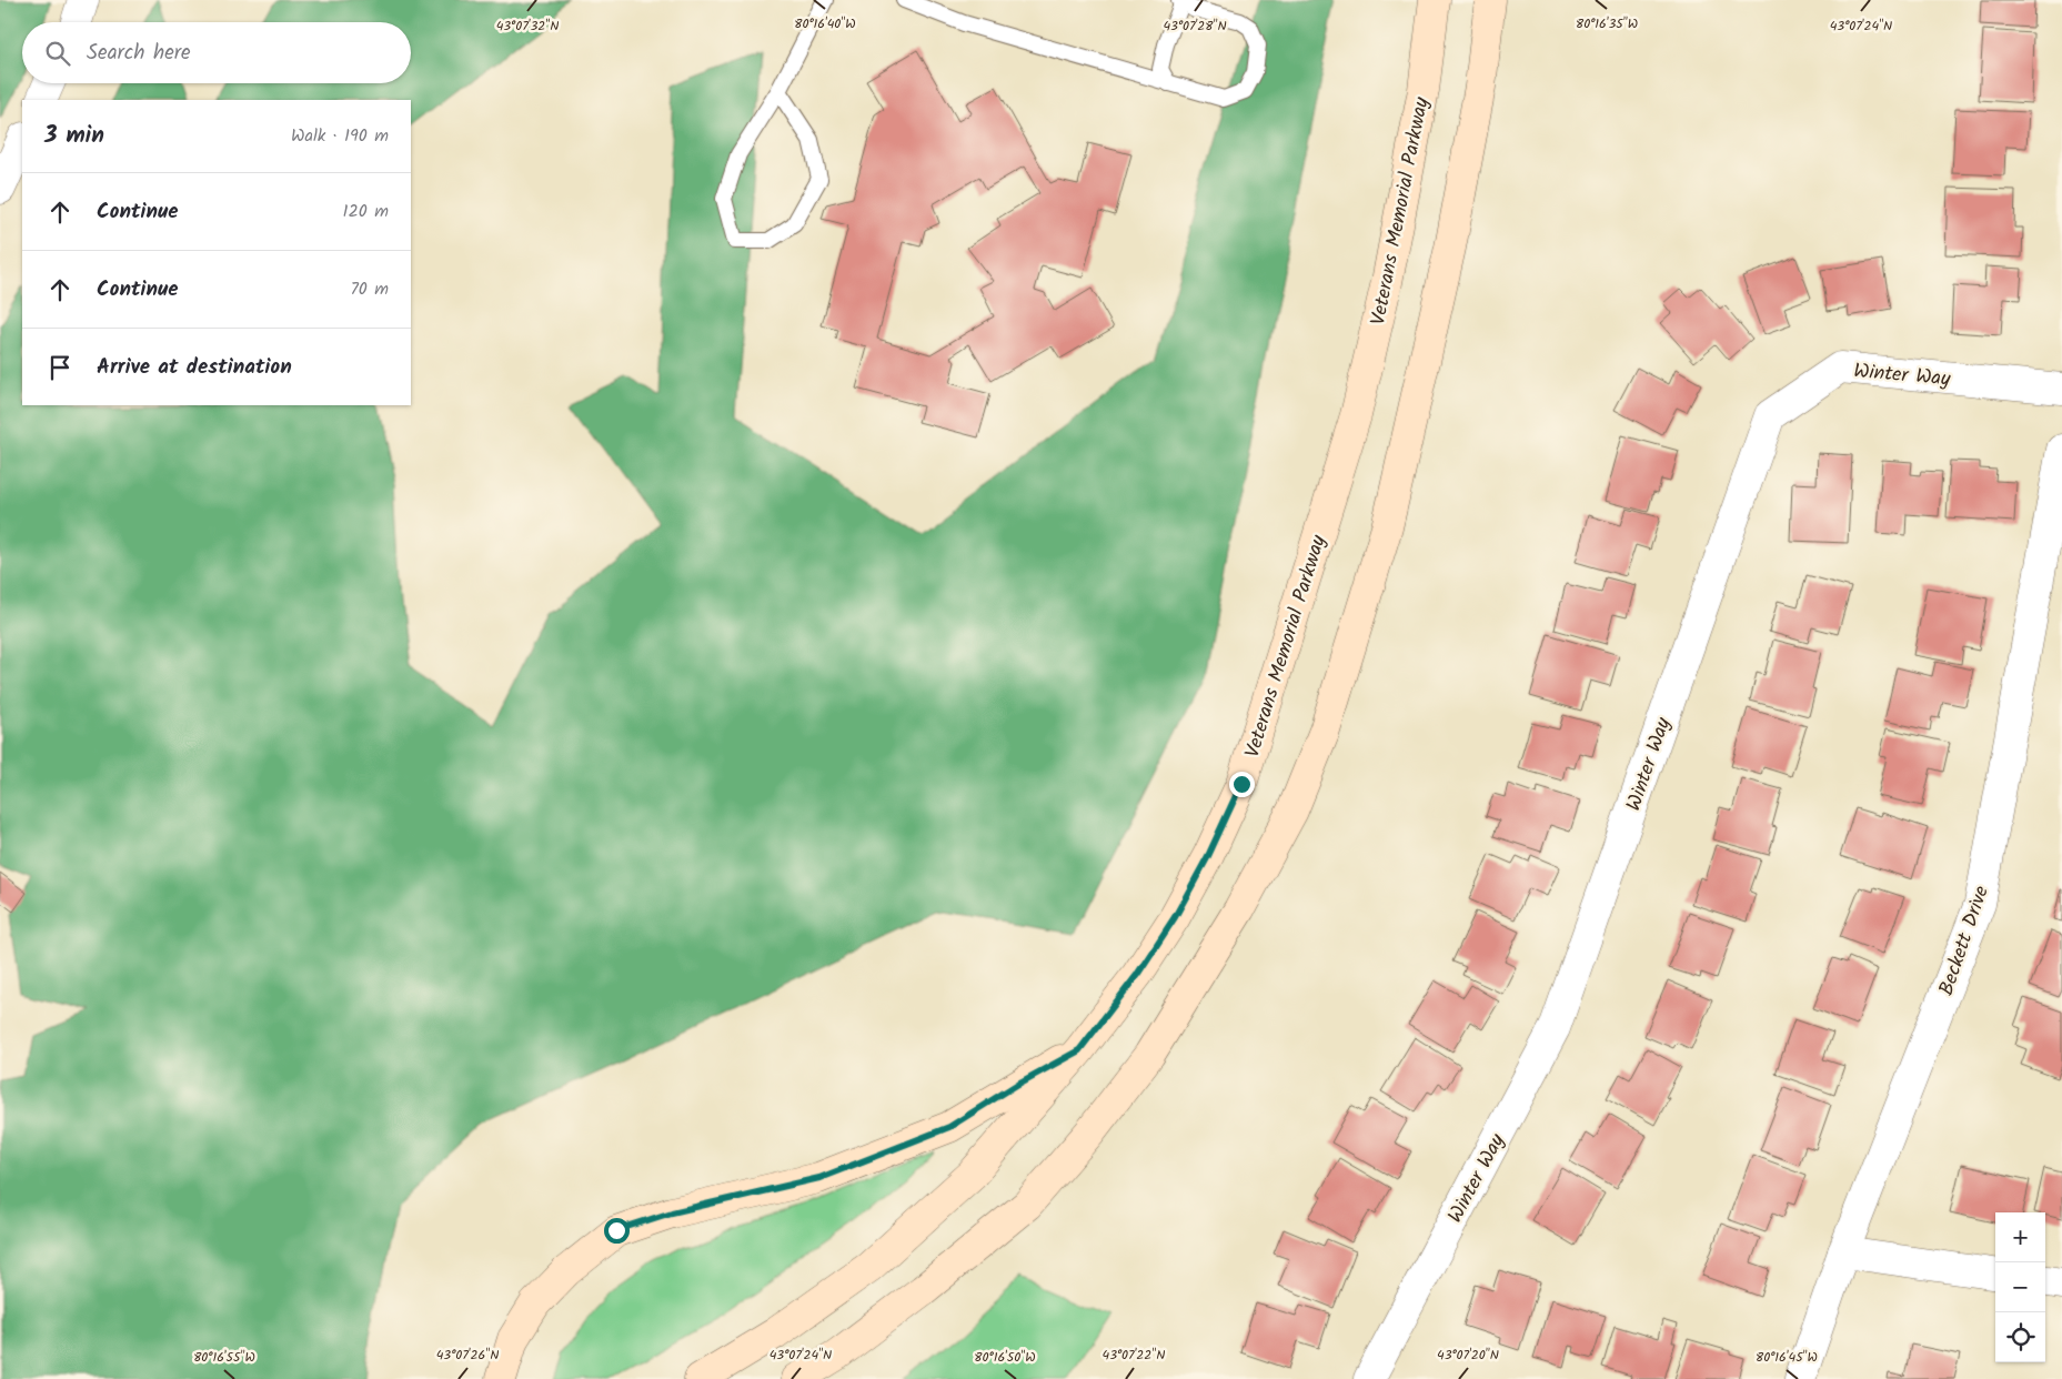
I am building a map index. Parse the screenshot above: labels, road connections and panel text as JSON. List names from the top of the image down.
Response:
{
  "streets": {
    "main road": ["Veterans Memorial Parkway"],
    "street": ["Winter Way", "Beckett Drive"]
  },
  "page": {
    "search": "Search here",
    "heading": ["3 min", "Walk · 190 m"],
    "list": [
      ["Continue", "120 m"],
      ["Continue", "70 m"],
      "Arrive at destination"
    ],
    "map_buttons": ["+", "−"]
  },
  "coordinates": [
    "80°16'40\"W",
    "80°16'35\"W",
    "43°07'32\"N",
    "43°07'28\"N",
    "43°07'24\"N",
    "43°07'26\"N",
    "43°07'22\"N",
    "43°07'20\"N",
    "80°16'55\"W",
    "80°16'50\"W",
    "80°16'45\"W"
  ]
}
